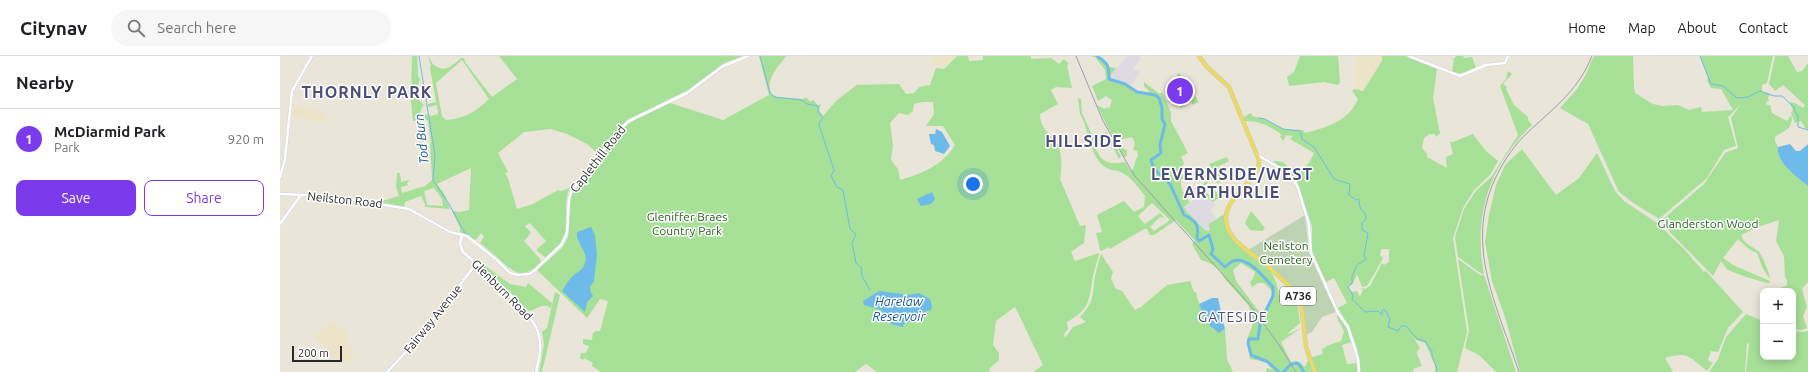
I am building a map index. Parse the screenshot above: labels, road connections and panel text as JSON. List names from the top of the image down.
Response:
{
  "streets": {
    "main road": ["A736"],
    "street": [
      "Caplethill Road",
      "Neilston Road",
      "Glenburn Road",
      "Fairway Avenue"
    ]
  },
  "crossings": [
    ["Caplethill Road", "Neilston Road"],
    ["Caplethill Road", "Glenburn Road"],
    ["Glenburn Road", "Fairway Avenue"]
  ],
  "districts": [
    "THORNLY PARK",
    "HILLSIDE",
    "LEVERNSIDE/WEST ARTHURLIE",
    "GATESIDE"
  ],
  "water": ["Tod Burn", "Harelaw Reservoir"],
  "parks": ["Gleniffer Braes Country Park", "Glanderston Wood", "Neilston Cemetery"],
  "scale_bar": "200 m",
  "page": {
    "header": "Citynav",
    "search": "Search here",
    "nav": [
      "Home",
      "Map",
      "About",
      "Contact"
    ],
    "heading": "Nearby",
    "pins": "1",
    "list": [
      {
        "mark": "1",
        "name": "McDiarmid Park",
        "note": "Park",
        "value": "920 m"
      }
    ],
    "buttons": ["Save", "Share"],
    "map_buttons": ["+", "−"],
    "scale": "200 m"
  }
}
